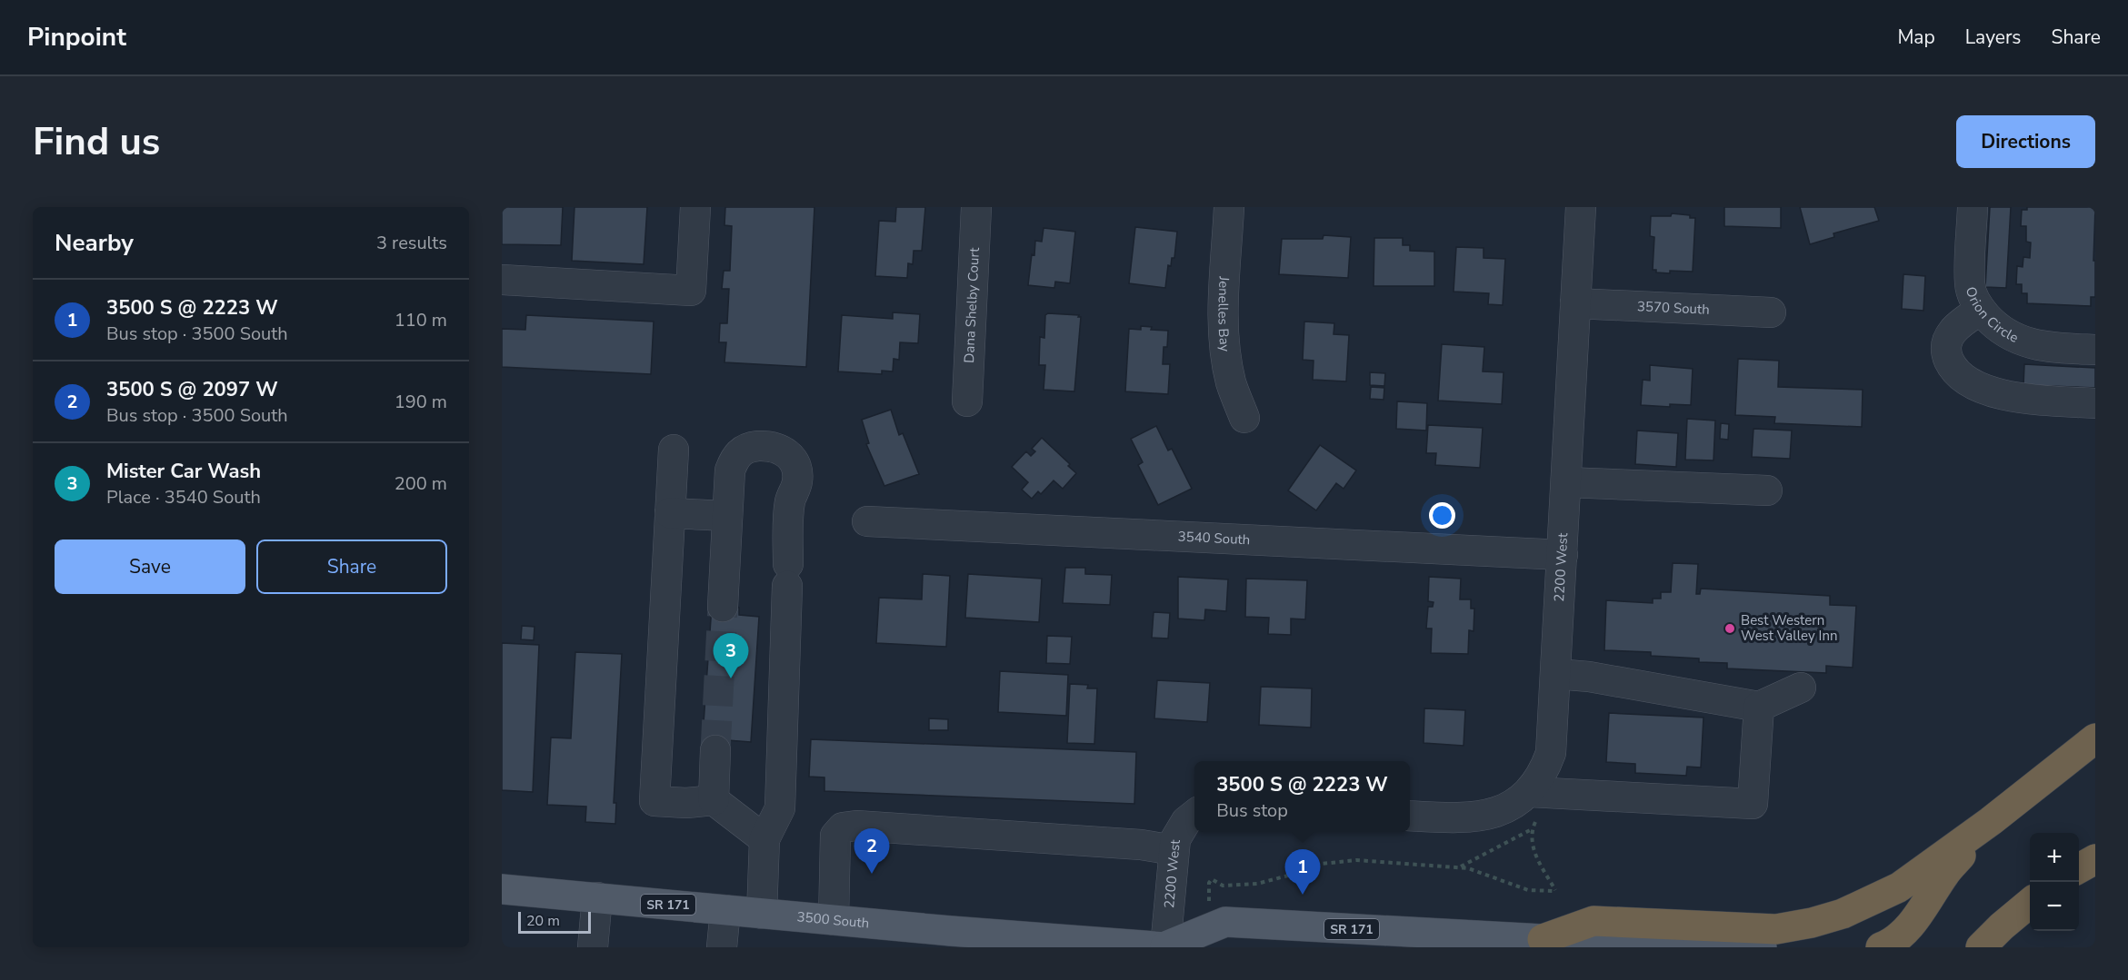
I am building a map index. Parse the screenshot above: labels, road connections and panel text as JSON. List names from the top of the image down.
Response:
{
  "streets": {
    "main road": ["SR 171", "3500 South"],
    "street": [
      "Dana Shelby Court",
      "3570 South",
      "Orion Circle",
      "Jenelles Bay",
      "3540 South",
      "2200 West"
    ]
  },
  "crossings": [
    ["3570 South", "2200 West"],
    ["3540 South", "2200 West"],
    ["2200 West", "3500 South"]
  ],
  "places": ["Best Western West Valley Inn"],
  "scale_bar": "20 m",
  "page": {
    "header": "Pinpoint",
    "nav": ["Map", "Layers", "Share"],
    "buttons": [
      "Directions",
      ["Save", "Share"]
    ],
    "title": "Find us",
    "heading": ["Nearby", "3 results"],
    "list": [
      {
        "mark": "1",
        "name": "3500 S @ 2223 W",
        "note": "Bus stop · 3500 South",
        "value": "110 m"
      },
      {
        "mark": "2",
        "name": "3500 S @ 2097 W",
        "note": "Bus stop · 3500 South",
        "value": "190 m"
      },
      {
        "mark": "3",
        "name": "Mister Car Wash",
        "note": "Place · 3540 South",
        "value": "200 m"
      }
    ],
    "pins": ["3", "2", "1"],
    "popup": ["3500 S @ 2223 W", "Bus stop"],
    "map_buttons": ["+", "−"],
    "scale": "20 m"
  }
}
